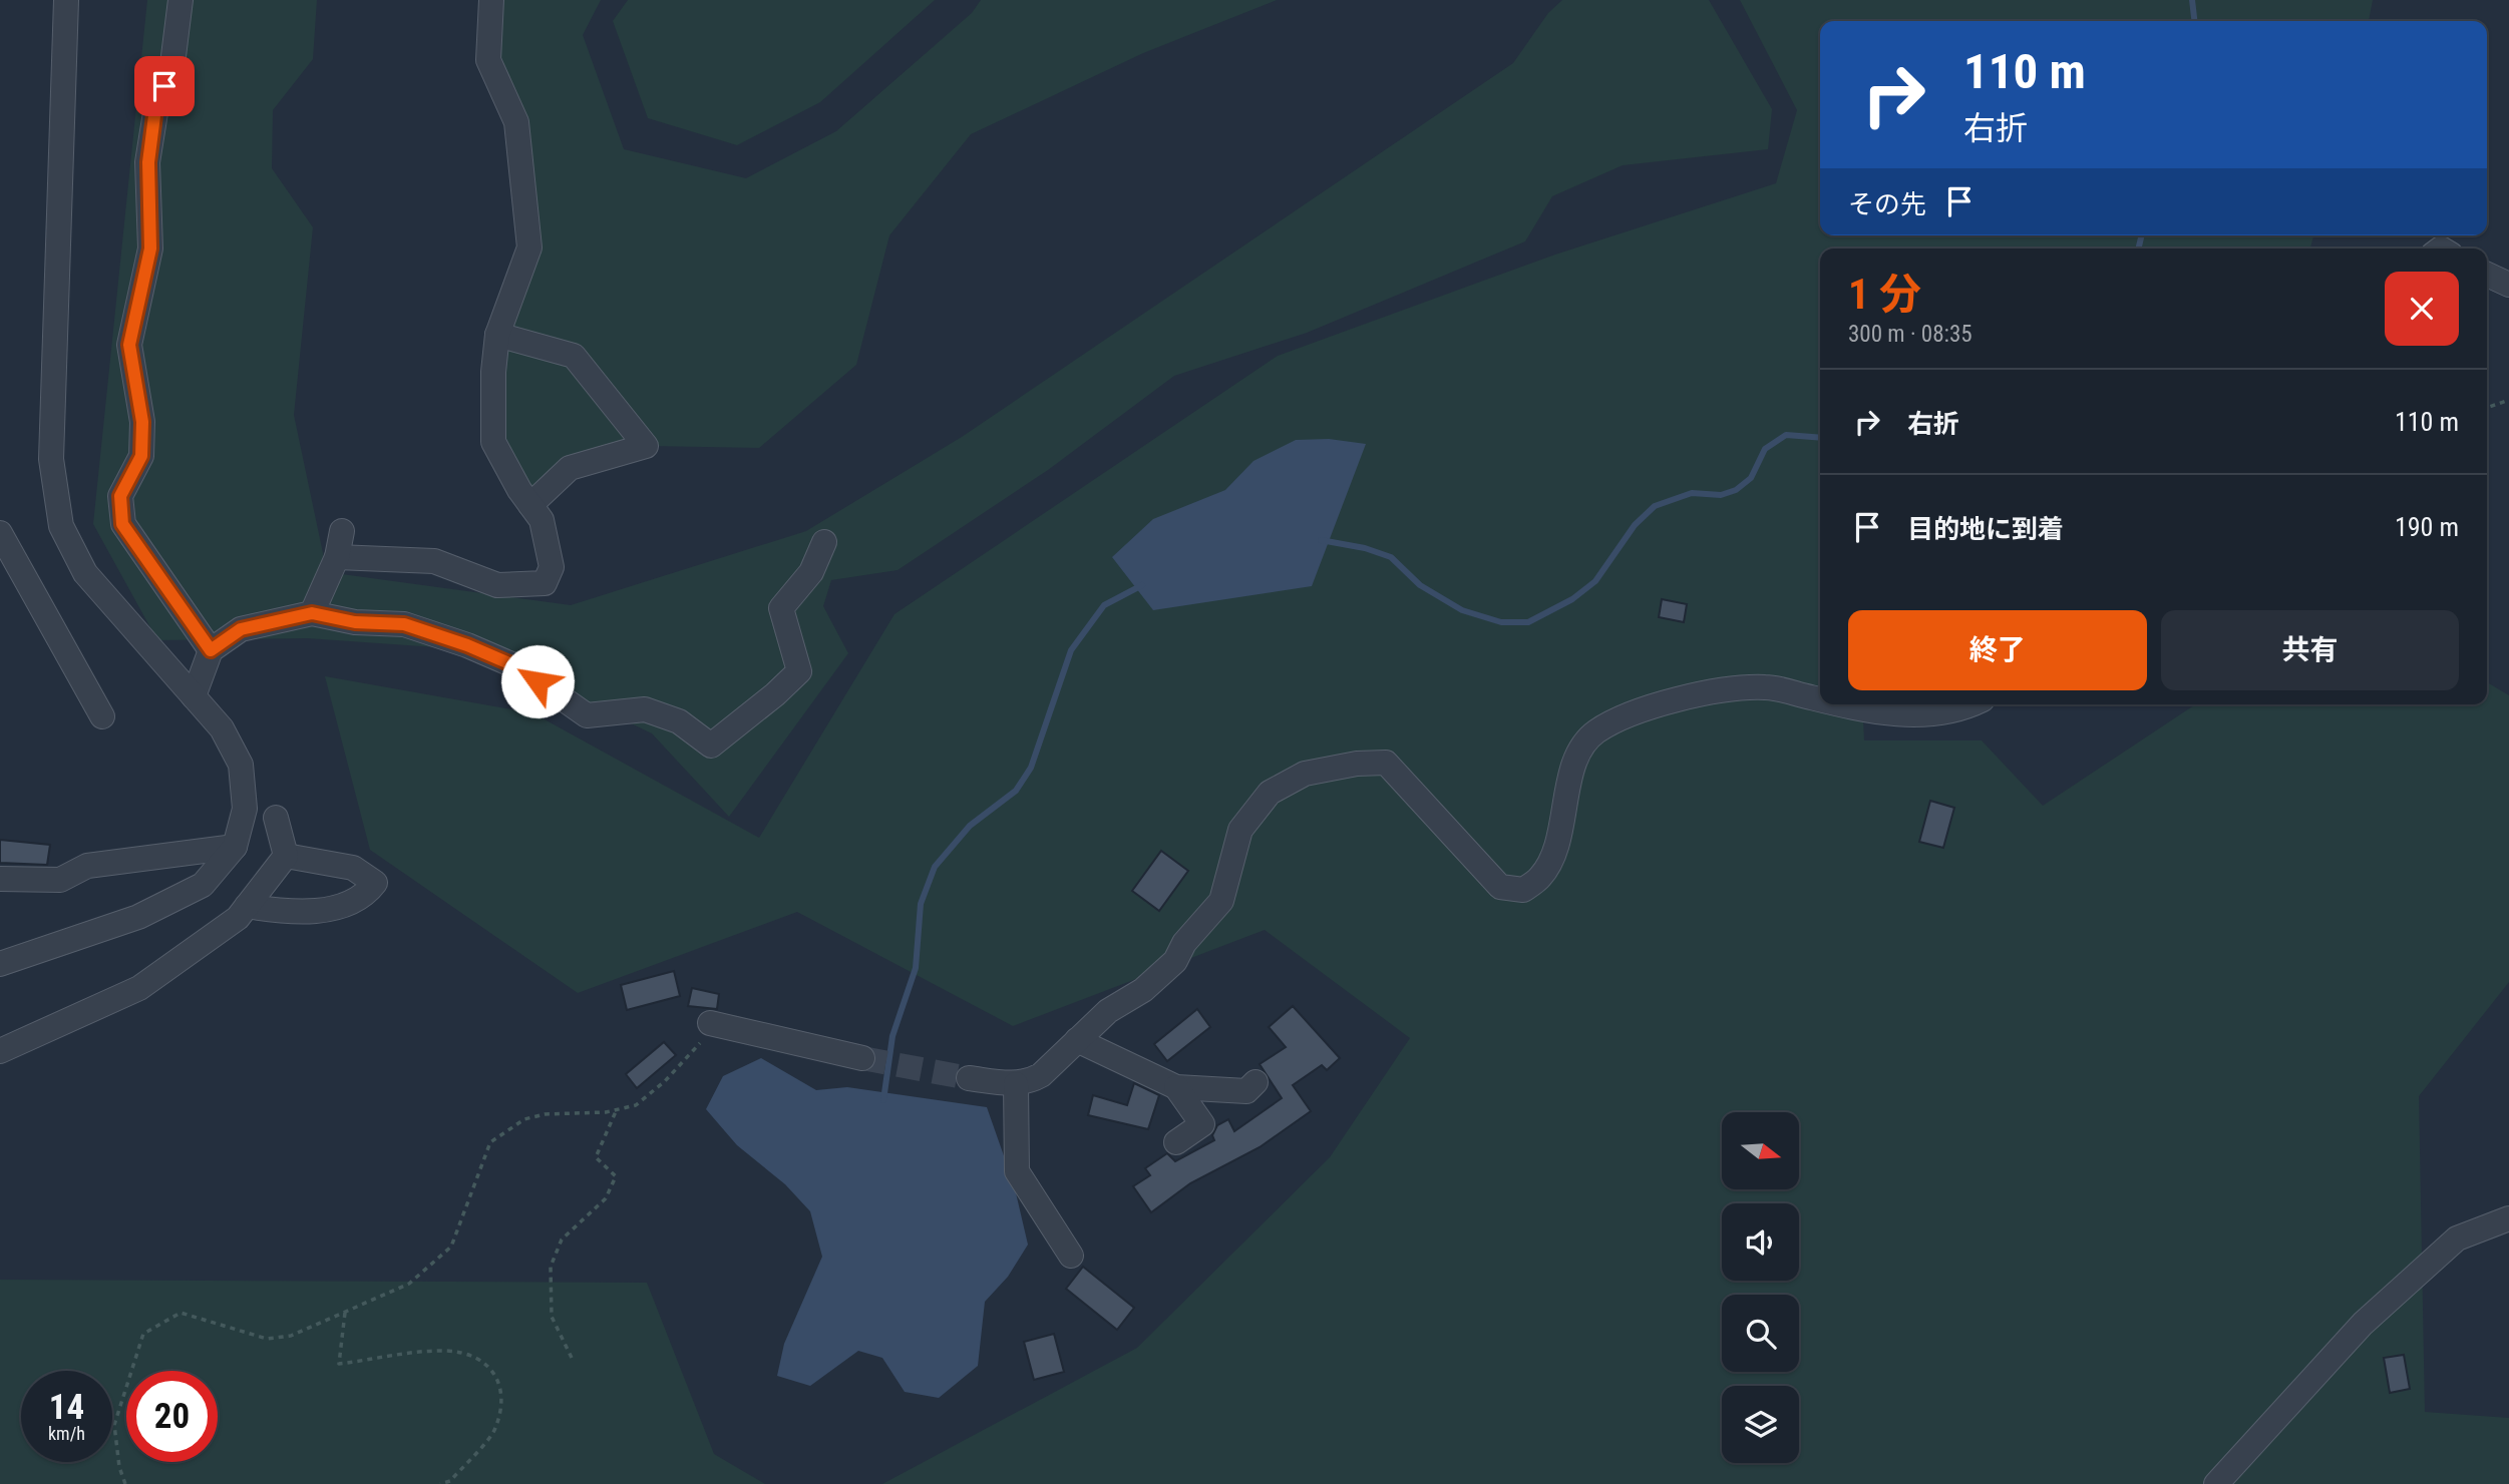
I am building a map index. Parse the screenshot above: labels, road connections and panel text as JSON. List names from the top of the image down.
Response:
{
  "north": "right",
  "page": {
    "turn": ["110 m", "右折"],
    "then": "その先",
    "heading": ["1 分", "300 m · 08:35"],
    "list": [
      {
        "name": "右折",
        "value": "110 m"
      },
      {
        "name": "目的地に到着",
        "value": "190 m"
      }
    ],
    "buttons": ["終了", "共有"],
    "speed": "14 km/h",
    "limit": "20"
  }
}
